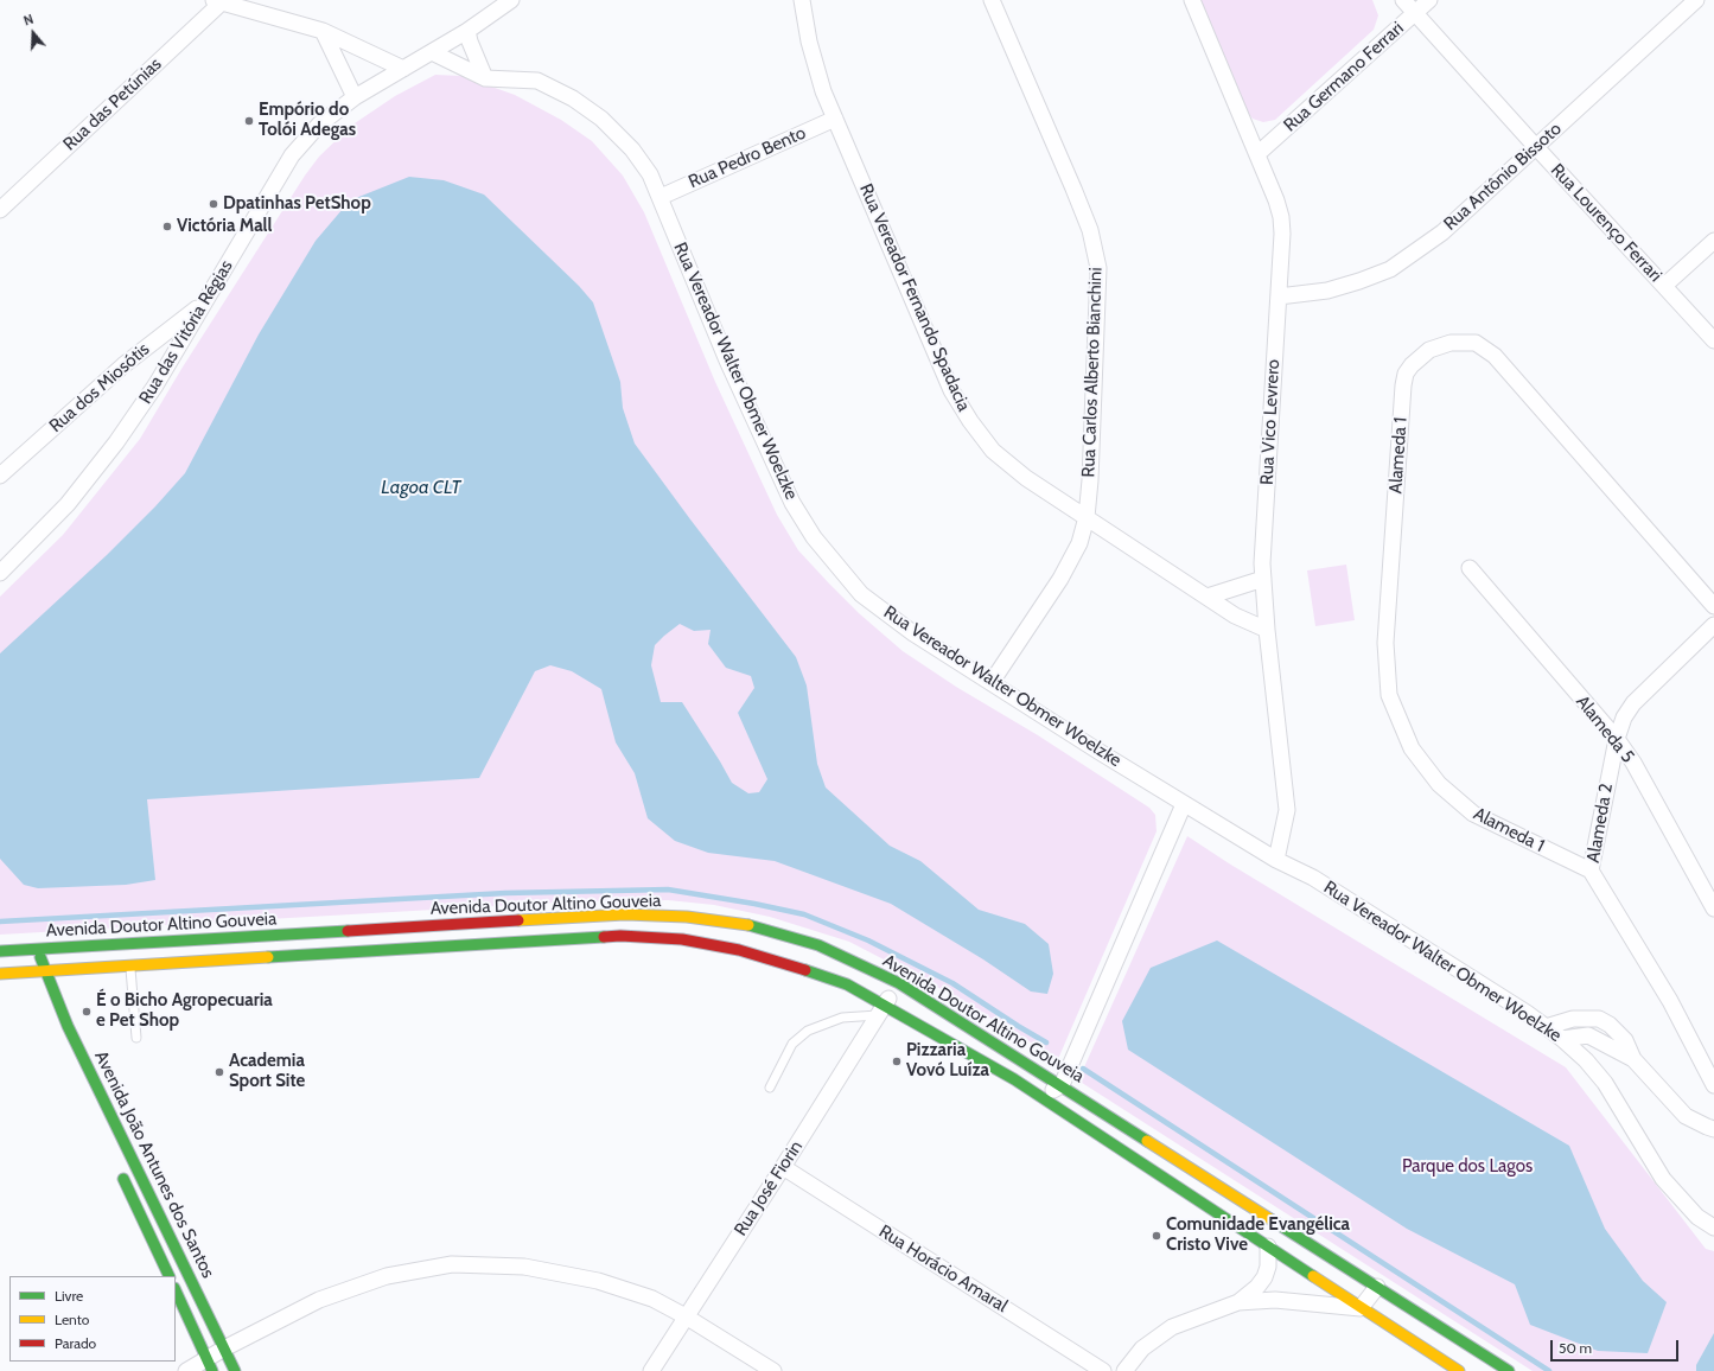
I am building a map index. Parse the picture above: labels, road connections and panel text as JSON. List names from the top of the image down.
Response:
{
  "streets": {
    "main road": ["Avenida Doutor Altino Gouveia", "Avenida João Antunes dos Santos"],
    "street": [
      "Rua Germano Ferrari",
      "Rua das Petúnias",
      "Rua Pedro Bento",
      "Rua Antônio Bissoto",
      "Rua Lourenço Ferrari",
      "Rua Vereador Fernando Spadacia",
      "Rua das Vitória Régias",
      "Rua Vereador Walter Obmer Woelzke",
      "Rua Carlos Alberto Bianchini",
      "Rua dos Miosótis",
      "Rua Vico Levrero",
      "Alameda 1",
      "Alameda 5",
      "Alameda 2",
      "Rua José Fiorin",
      "Rua Horácio Amaral"
    ]
  },
  "crossings": [
    ["Rua Germano Ferrari", "Rua Lourenço Ferrari"],
    ["Rua Germano Ferrari", "Rua Vico Levrero"],
    ["Rua Pedro Bento", "Rua Vereador Fernando Spadacia"],
    ["Rua Pedro Bento", "Rua Vereador Walter Obmer Woelzke"],
    ["Rua Antônio Bissoto", "Rua Lourenço Ferrari"],
    ["Rua Antônio Bissoto", "Rua Vico Levrero"],
    ["Rua Vereador Fernando Spadacia", "Rua Carlos Alberto Bianchini"],
    ["Rua Vereador Fernando Spadacia", "Rua Vico Levrero"],
    ["Rua das Vitória Régias", "Rua Vereador Walter Obmer Woelzke"],
    ["Rua das Vitória Régias", "Rua dos Miosótis"],
    ["Rua Vereador Walter Obmer Woelzke", "Rua Carlos Alberto Bianchini"],
    ["Rua Vereador Walter Obmer Woelzke", "Rua Vico Levrero"],
    ["Alameda 1", "Alameda 2"],
    ["Alameda 5", "Alameda 2"],
    ["Avenida Doutor Altino Gouveia", "Avenida João Antunes dos Santos"],
    ["Avenida Doutor Altino Gouveia", "Rua José Fiorin"],
    ["Rua José Fiorin", "Rua Horácio Amaral"]
  ],
  "water": ["Lagoa CLT"],
  "parks": ["Parque dos Lagos"],
  "places": [
    "Empório do Tolói Adegas",
    "Dpatinhas PetShop",
    "Victória Mall",
    "É o Bicho Agropecuaria e Pet Shop",
    "Pizzaria Vovó Luíza",
    "Academia Sport Site",
    "Comunidade Evangélica Cristo Vive"
  ],
  "legend": ["Livre", "Lento", "Parado"],
  "scale_bar": "50 m",
  "north": "top"
}
